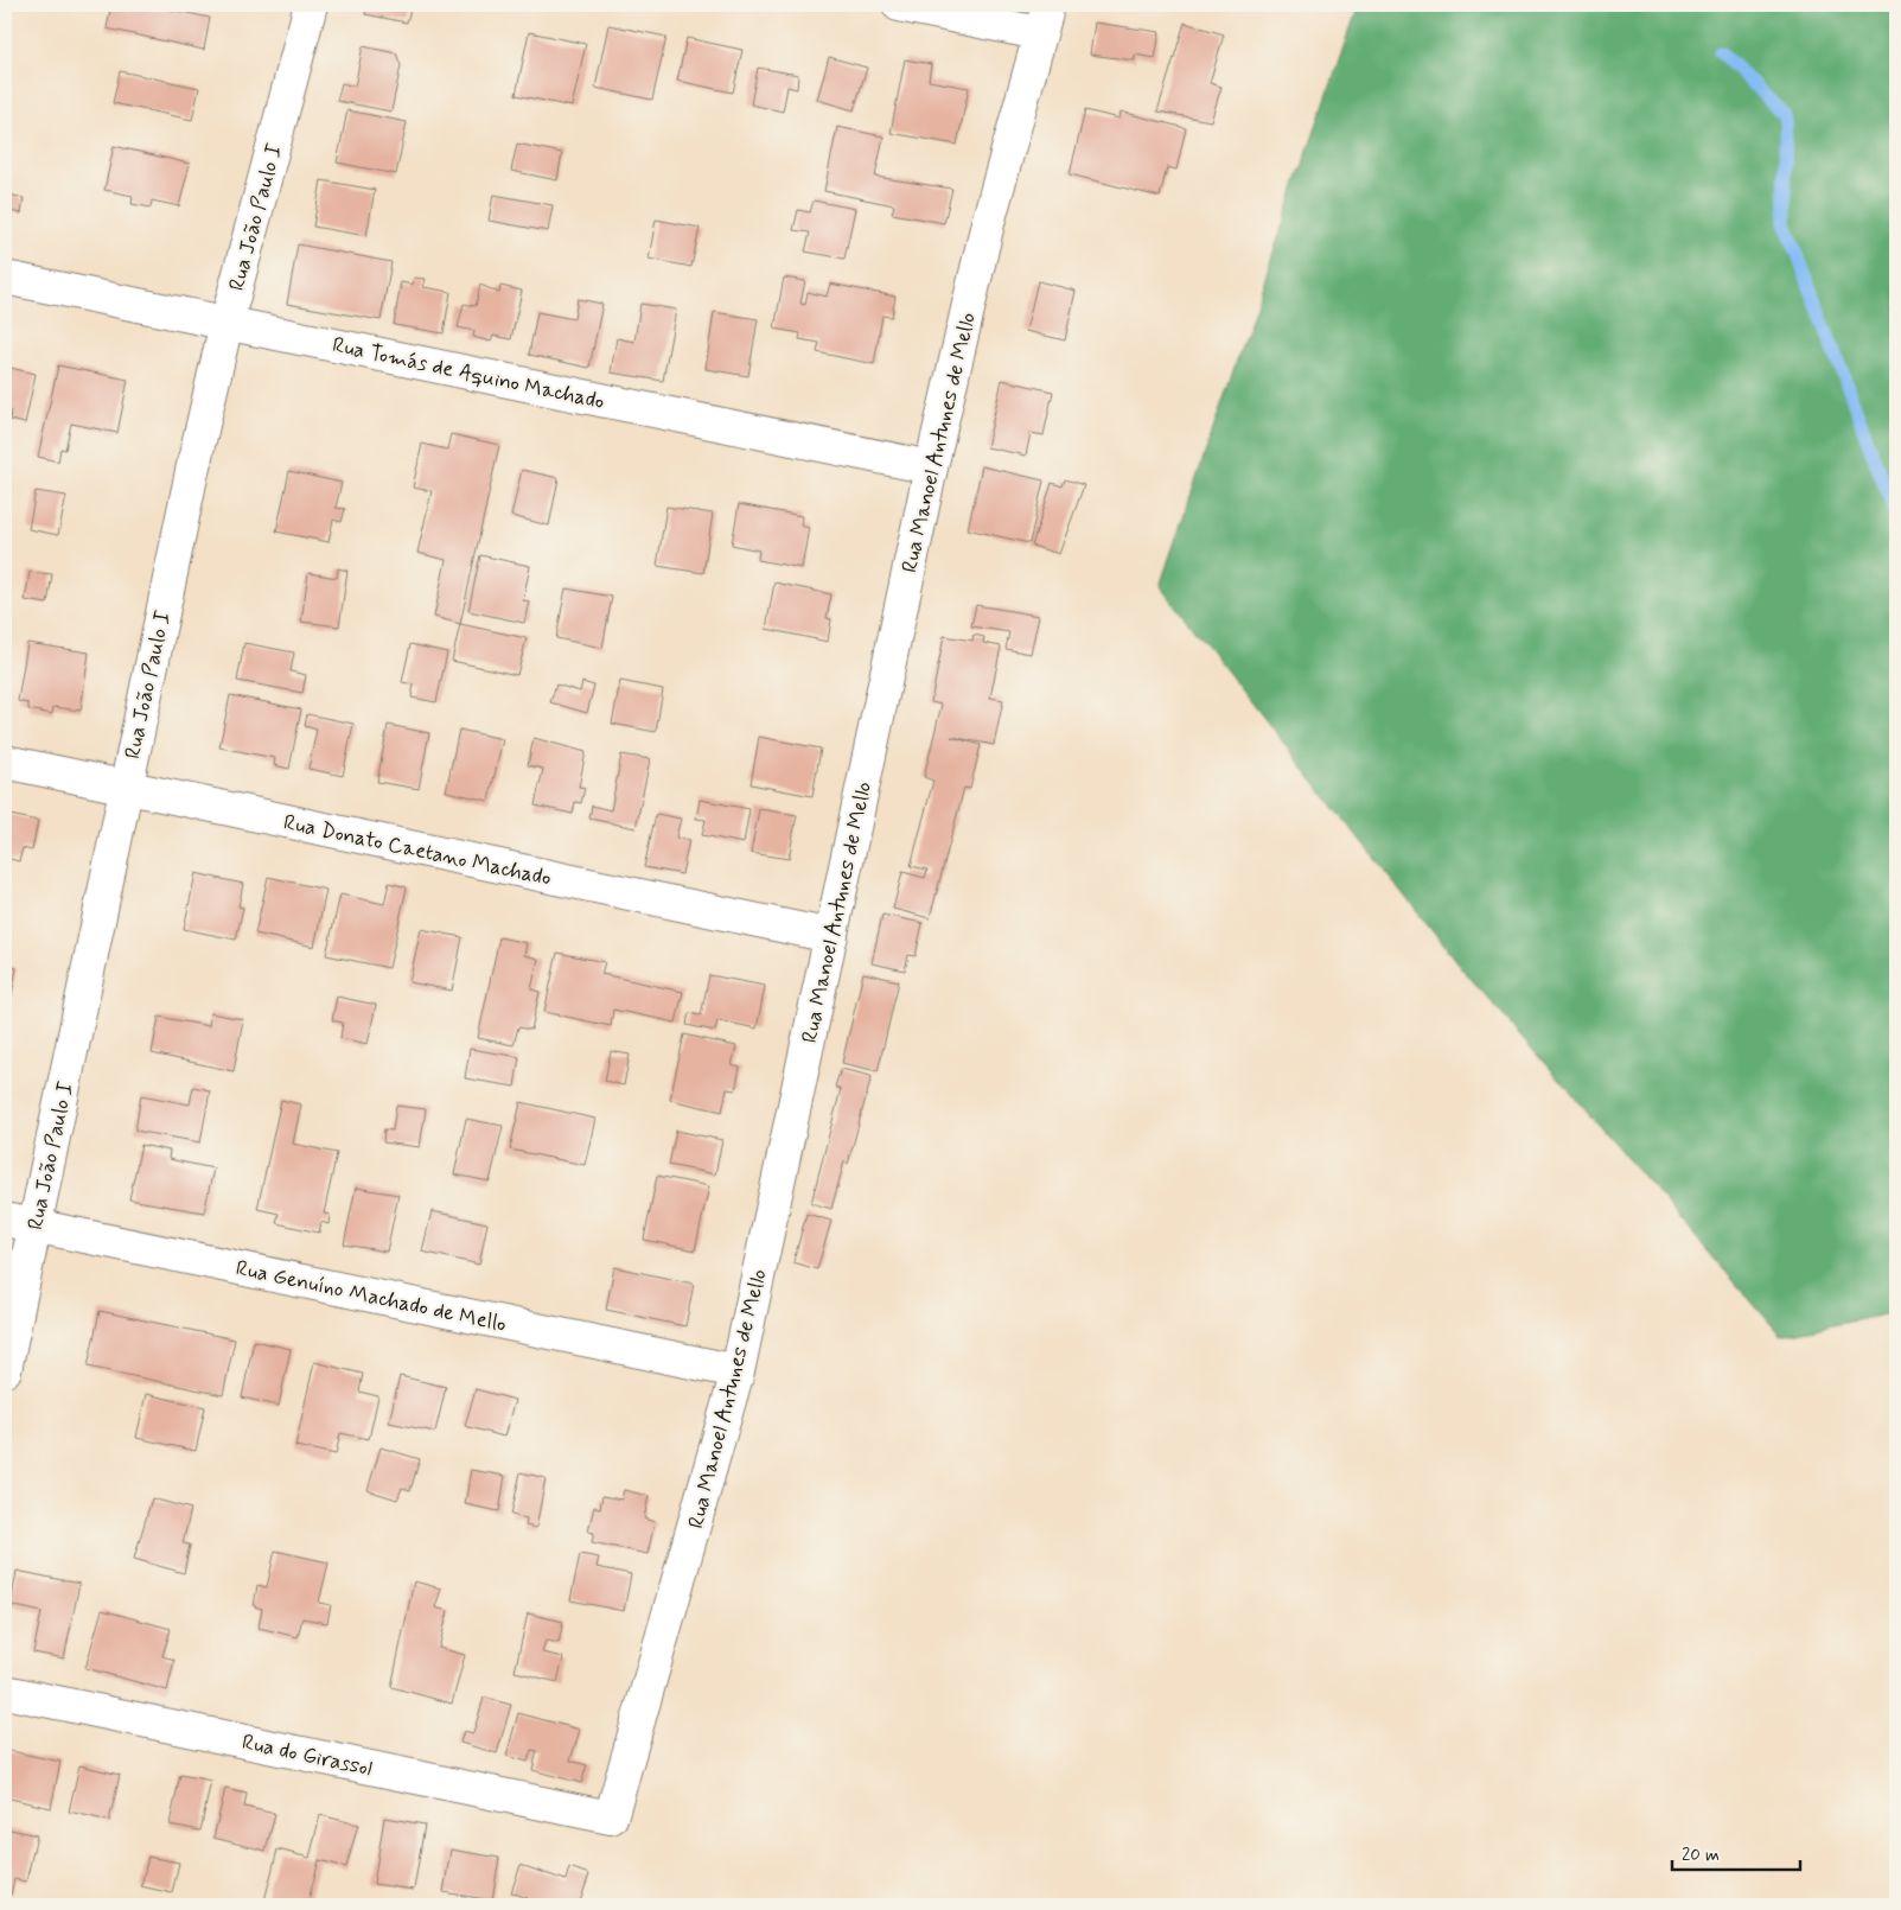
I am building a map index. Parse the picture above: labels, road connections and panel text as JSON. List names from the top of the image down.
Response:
{
  "streets": {
    "street": [
      "Rua João Paulo I",
      "Rua Tomás de Aquino Machado",
      "Rua Manoel Antunes de Mello",
      "Rua Donato Caetano Machado",
      "Rua Genuíno Machado de Mello",
      "Rua do Girassol"
    ]
  },
  "crossings": [
    ["Rua João Paulo I", "Rua Tomás de Aquino Machado"],
    ["Rua João Paulo I", "Rua Donato Caetano Machado"],
    ["Rua João Paulo I", "Rua Genuíno Machado de Mello"],
    ["Rua Tomás de Aquino Machado", "Rua Manoel Antunes de Mello"],
    ["Rua Manoel Antunes de Mello", "Rua Donato Caetano Machado"],
    ["Rua Manoel Antunes de Mello", "Rua Genuíno Machado de Mello"],
    ["Rua Manoel Antunes de Mello", "Rua do Girassol"]
  ],
  "scale_bar": "20 m"
}
